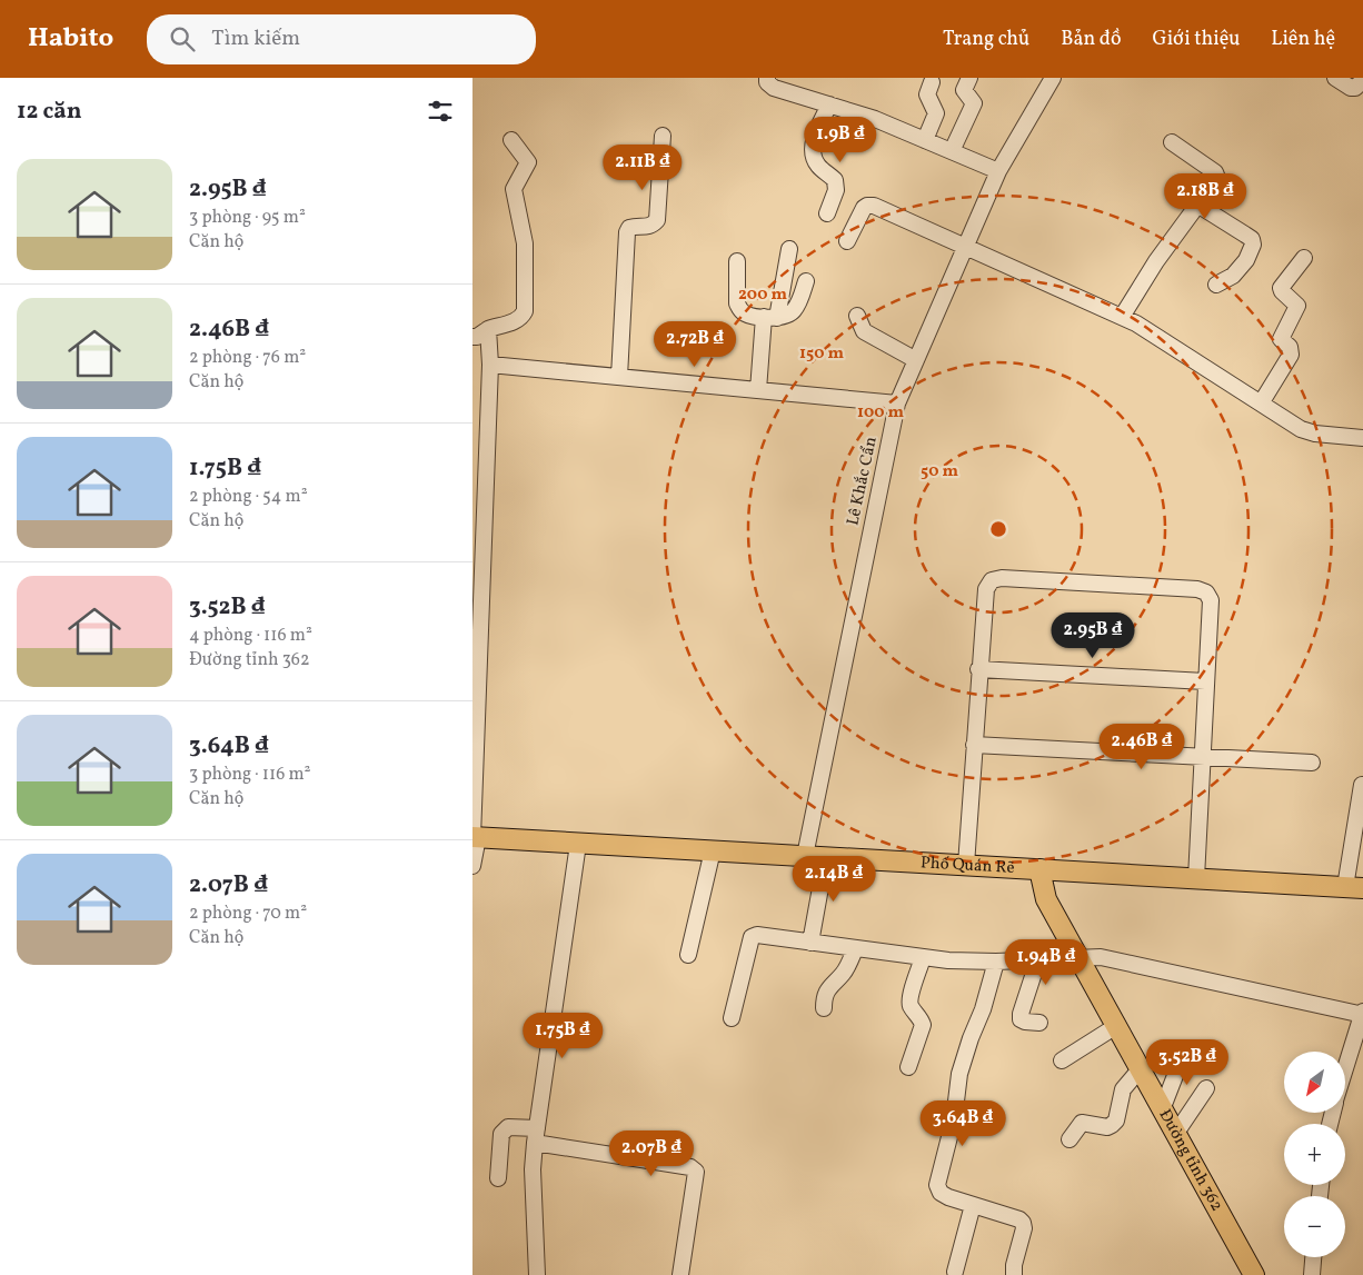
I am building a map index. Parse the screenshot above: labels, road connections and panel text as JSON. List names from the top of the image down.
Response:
{
  "streets": {
    "main road": ["Phố Quán Rẽ", "Đường tỉnh 362"],
    "street": ["Lê Khắc Cẩn"]
  },
  "crossings": [
    ["Lê Khắc Cẩn", "Phố Quán Rẽ"],
    ["Phố Quán Rẽ", "Đường tỉnh 362"]
  ],
  "north": "bottom left",
  "page": {
    "header": "Habito",
    "search": "Tìm kiếm",
    "nav": [
      "Trang chủ",
      "Bản đồ",
      "Giới thiệu",
      "Liên hệ"
    ],
    "heading": "12 căn",
    "price": [
      "1.9B ₫",
      "2.11B ₫",
      "2.18B ₫",
      "2.72B ₫",
      "2.95B ₫",
      "2.46B ₫",
      "2.14B ₫",
      "1.94B ₫",
      "1.75B ₫",
      "3.52B ₫",
      "3.64B ₫",
      "2.07B ₫"
    ],
    "list": [
      {
        "name": "2.95B ₫",
        "note": "3 phòng · 95 m² · Căn hộ"
      },
      {
        "name": "2.46B ₫",
        "note": "2 phòng · 76 m² · Căn hộ"
      },
      {
        "name": "1.75B ₫",
        "note": "2 phòng · 54 m² · Căn hộ"
      },
      {
        "name": "3.52B ₫",
        "note": "4 phòng · 116 m² · Đường tỉnh 362"
      },
      {
        "name": "3.64B ₫",
        "note": "3 phòng · 116 m² · Căn hộ"
      },
      {
        "name": "2.07B ₫",
        "note": "2 phòng · 70 m² · Căn hộ"
      }
    ],
    "map_buttons": ["+", "−"]
  },
  "rings": [
    "200 m",
    "150 m",
    "100 m",
    "50 m"
  ]
}
